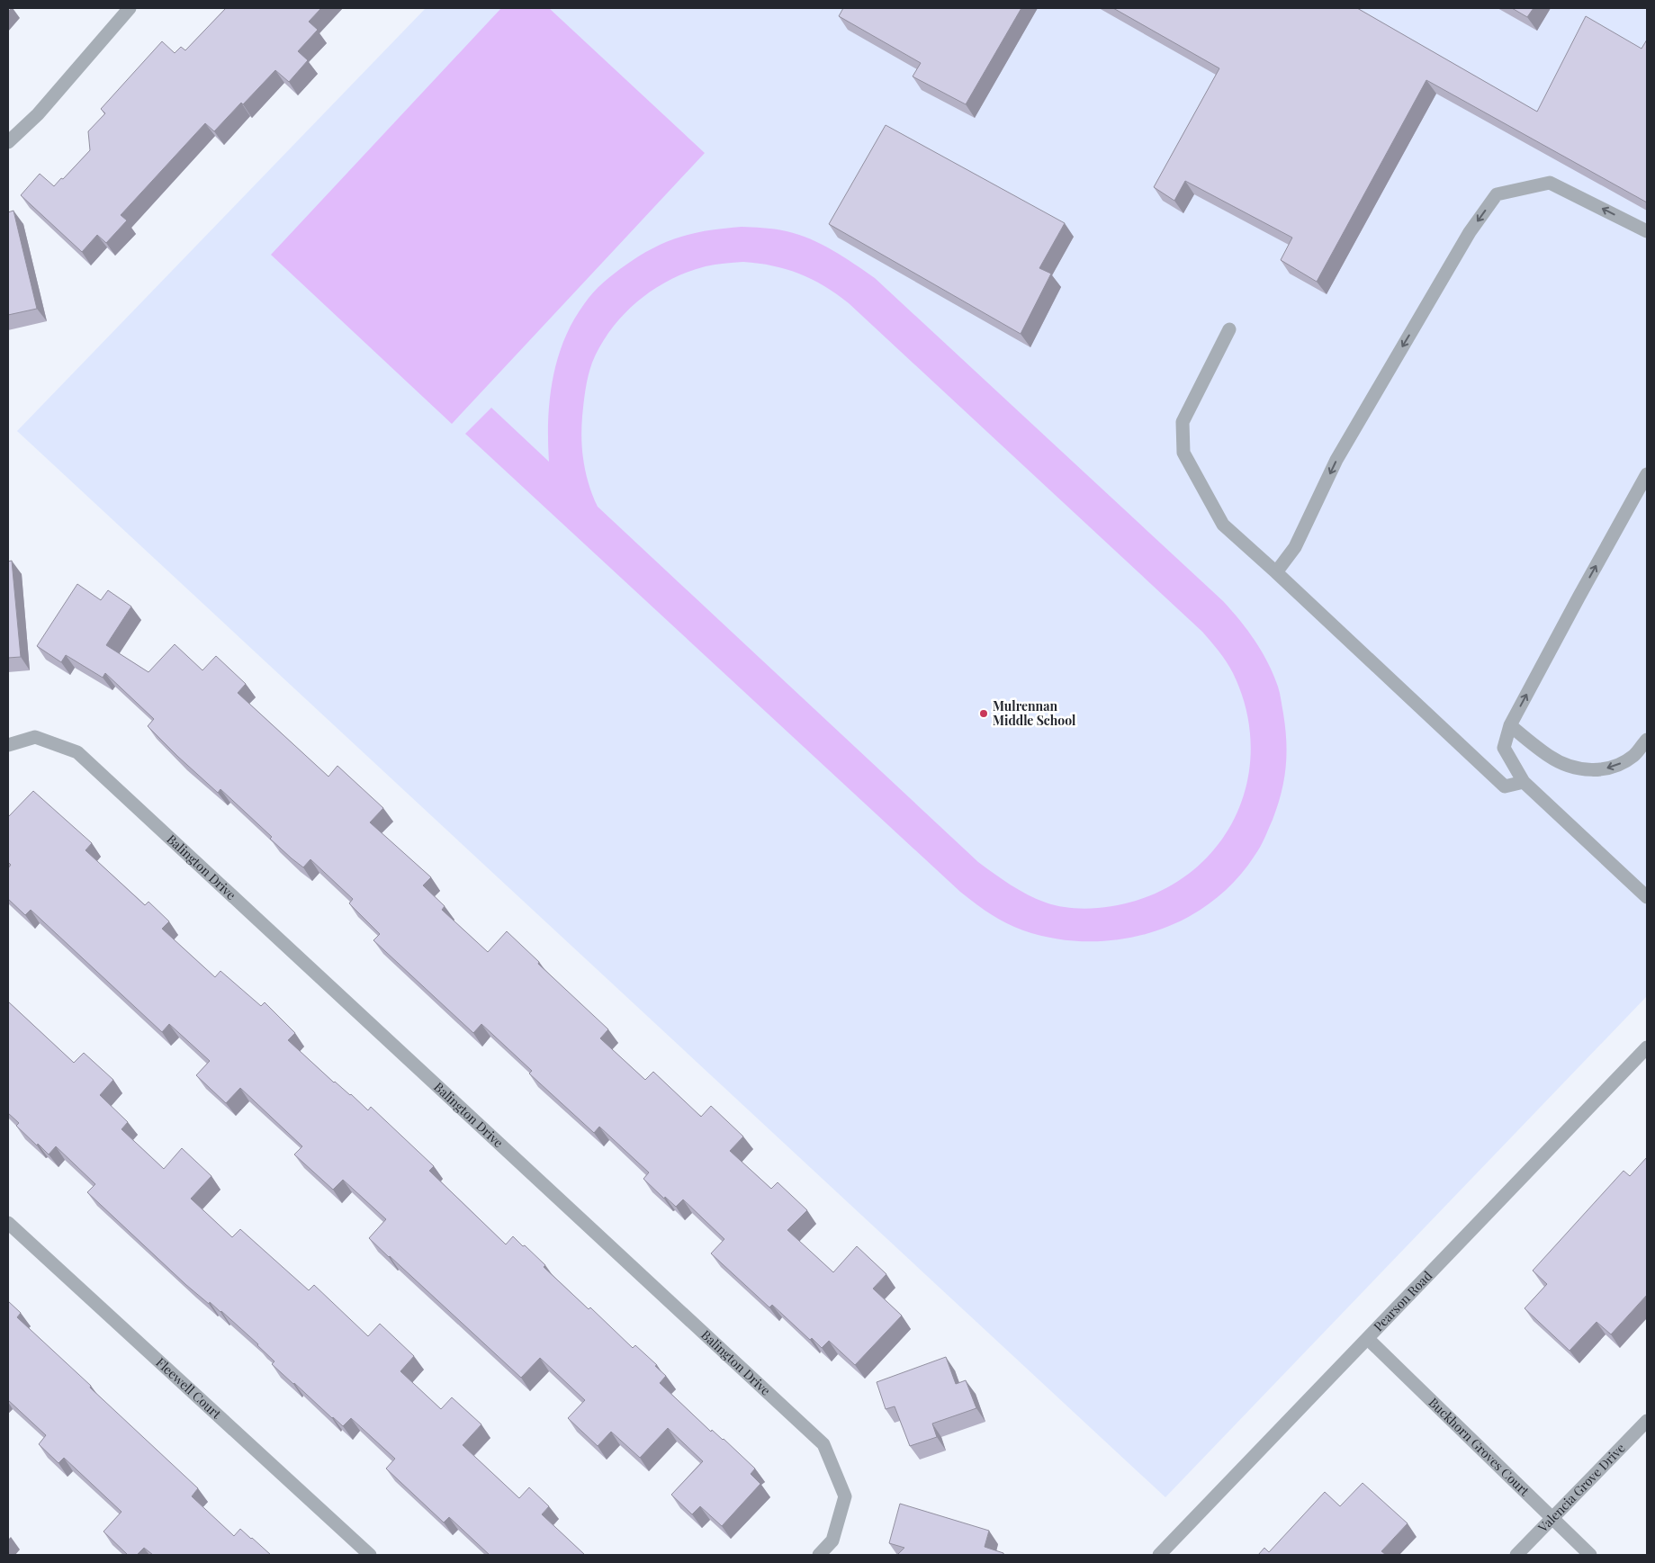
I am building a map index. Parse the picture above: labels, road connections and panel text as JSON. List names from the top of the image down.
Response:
{
  "streets": {
    "street": [
      "Balington Drive",
      "Pearson Road",
      "Fleewell Court",
      "Buckhorn Groves Court",
      "Valencia Grove Drive"
    ]
  },
  "crossings": [
    ["Pearson Road", "Buckhorn Groves Court"],
    ["Buckhorn Groves Court", "Valencia Grove Drive"]
  ],
  "places": ["Mulrennan Middle School"]
}
